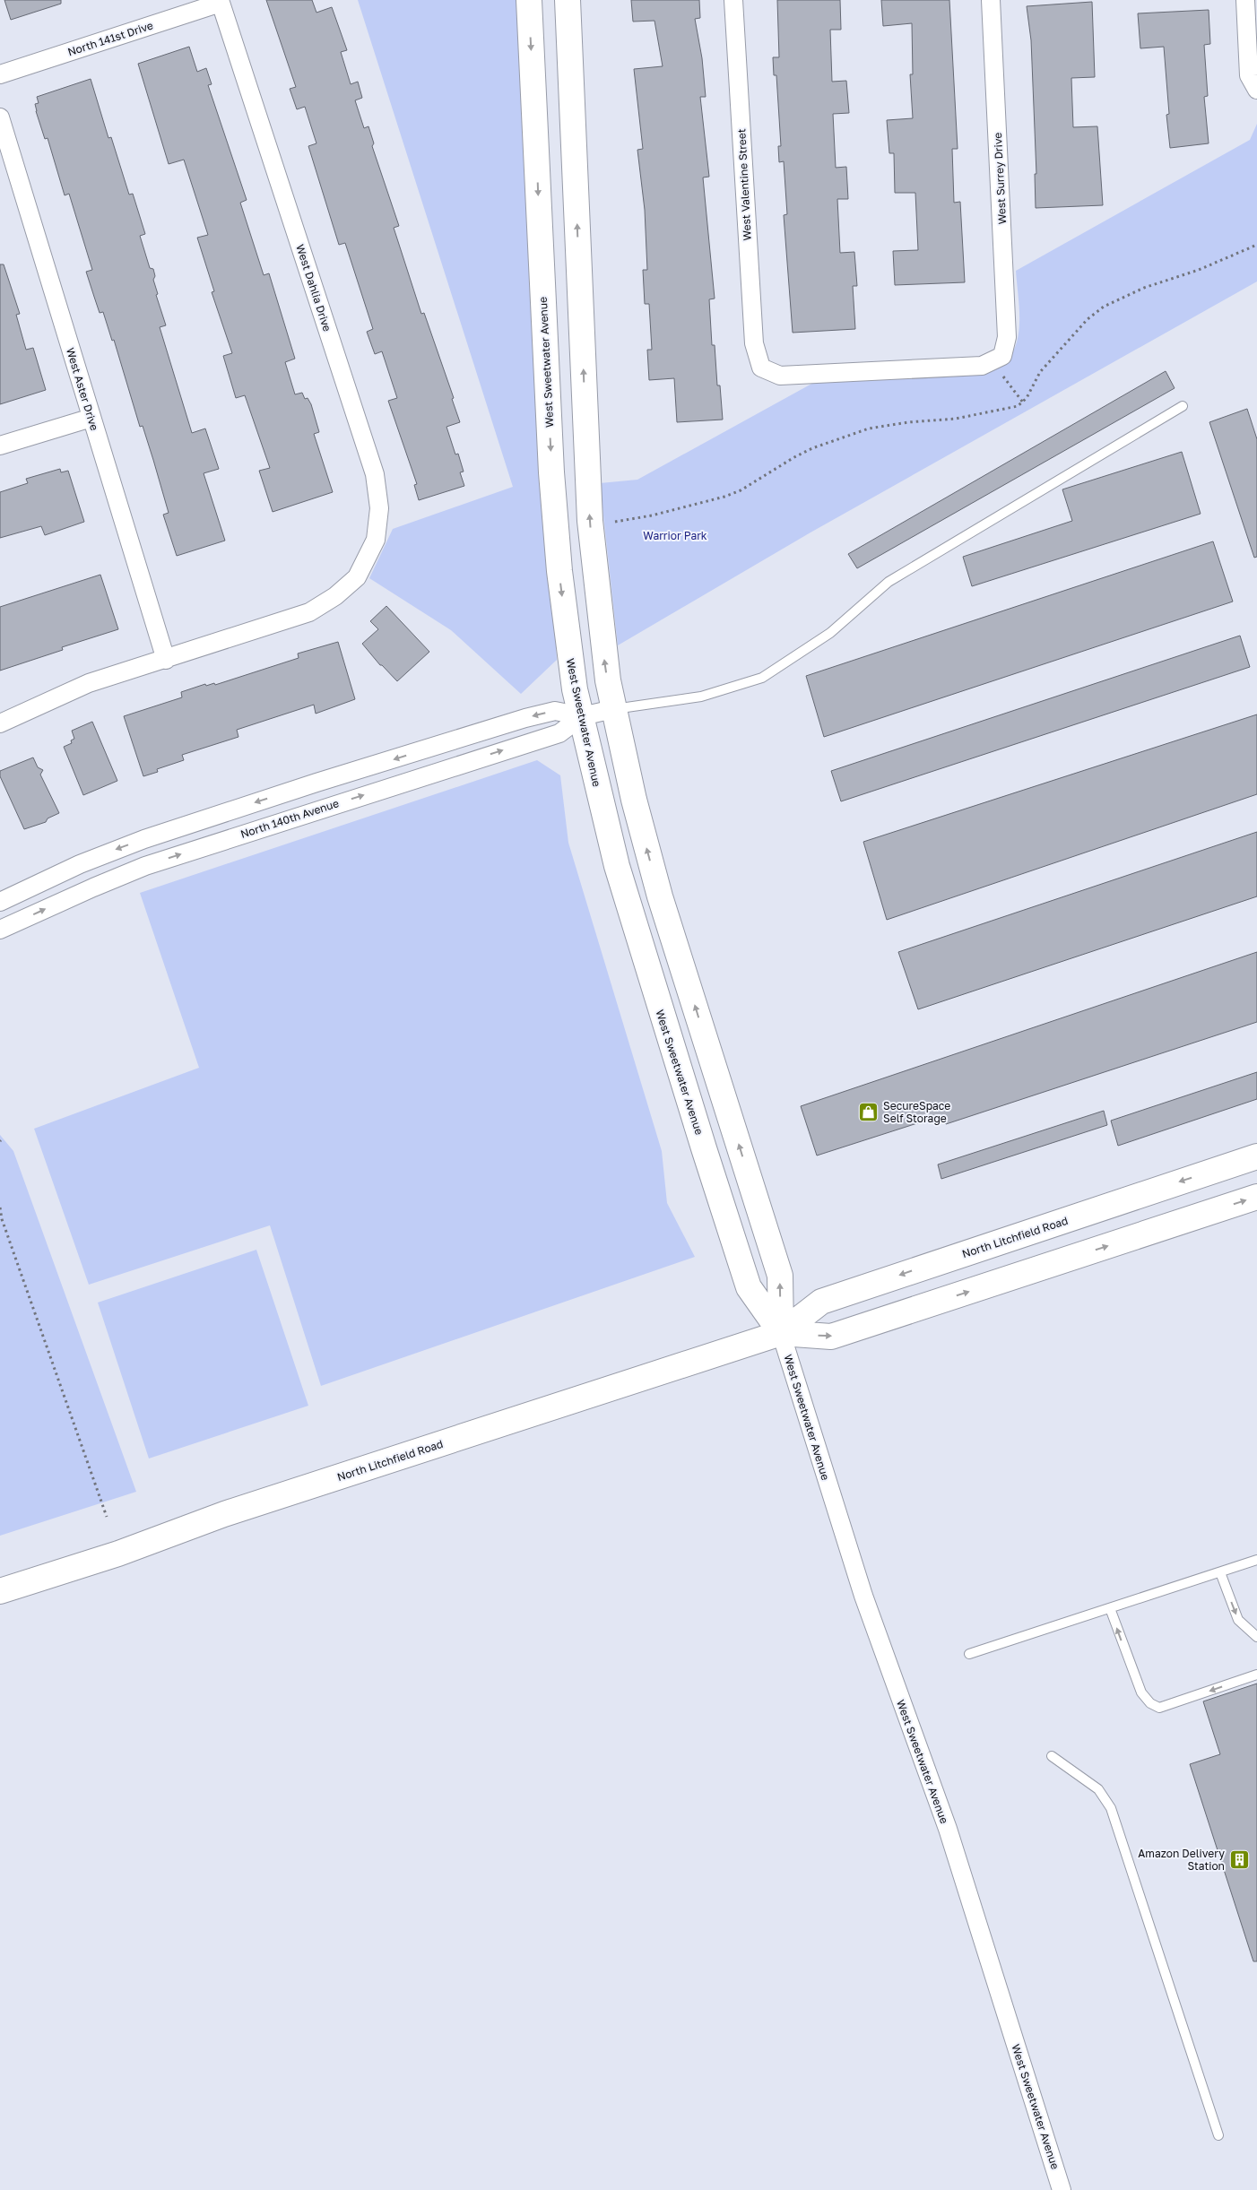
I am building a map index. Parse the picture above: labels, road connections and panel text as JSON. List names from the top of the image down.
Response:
{
  "streets": {
    "street": [
      "North 141st Drive",
      "West Surrey Drive",
      "West Valentine Street",
      "West Dahlia Drive",
      "West Sweetwater Avenue",
      "West Aster Drive",
      "North 140th Avenue",
      "North Litchfield Road"
    ]
  },
  "crossings": [
    ["North 141st Drive", "West Dahlia Drive"],
    ["West Surrey Drive", "West Valentine Street"],
    ["West Dahlia Drive", "West Aster Drive"],
    ["West Sweetwater Avenue", "North 140th Avenue"],
    ["West Sweetwater Avenue", "North Litchfield Road"]
  ],
  "parks": ["Warrior Park"],
  "places": {
    "shop": ["SecureSpace Self Storage"],
    "building": ["Amazon Delivery Station"]
  }
}
